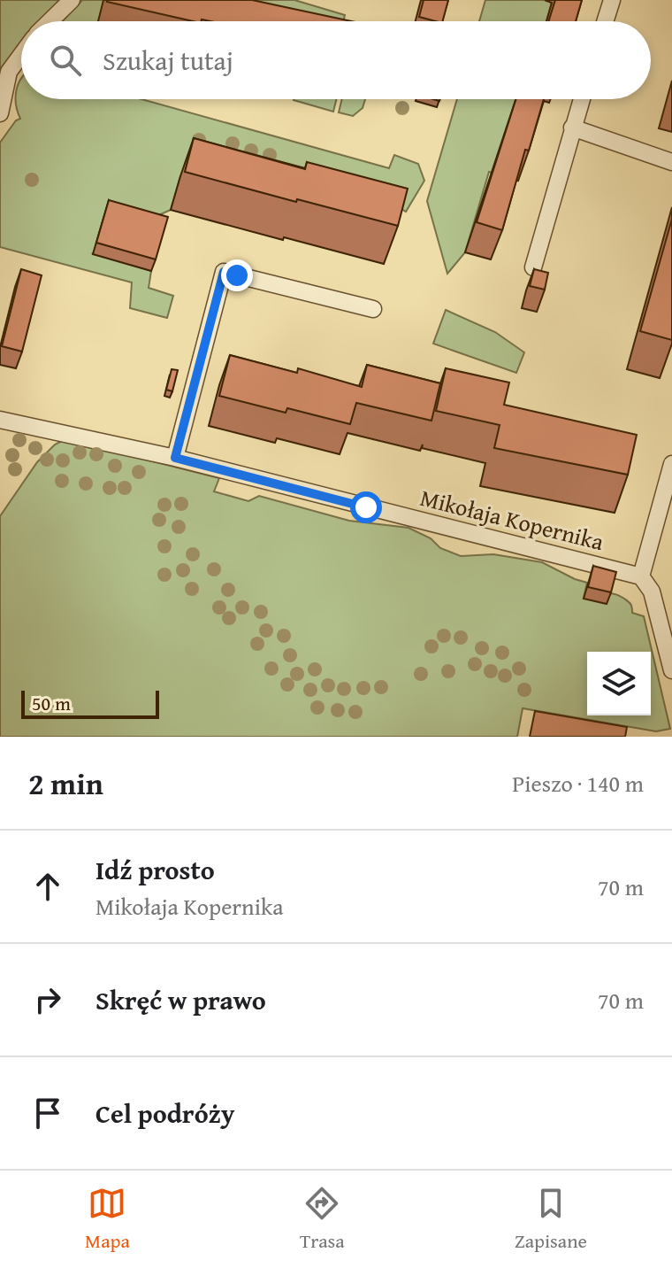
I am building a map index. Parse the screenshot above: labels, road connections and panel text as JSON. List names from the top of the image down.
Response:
{
  "streets": {
    "street": ["Mikołaja Kopernika"]
  },
  "scale_bar": "50 m",
  "page": {
    "search": "Szukaj tutaj",
    "scale": "50 m",
    "heading": ["2 min", "Pieszo · 140 m"],
    "list": [
      ["Idź prosto", "Mikołaja Kopernika", "70 m"],
      ["Skręć w prawo", "70 m"],
      "Cel podróży"
    ],
    "nav": ["Mapa", "Trasa", "Zapisane"]
  }
}
